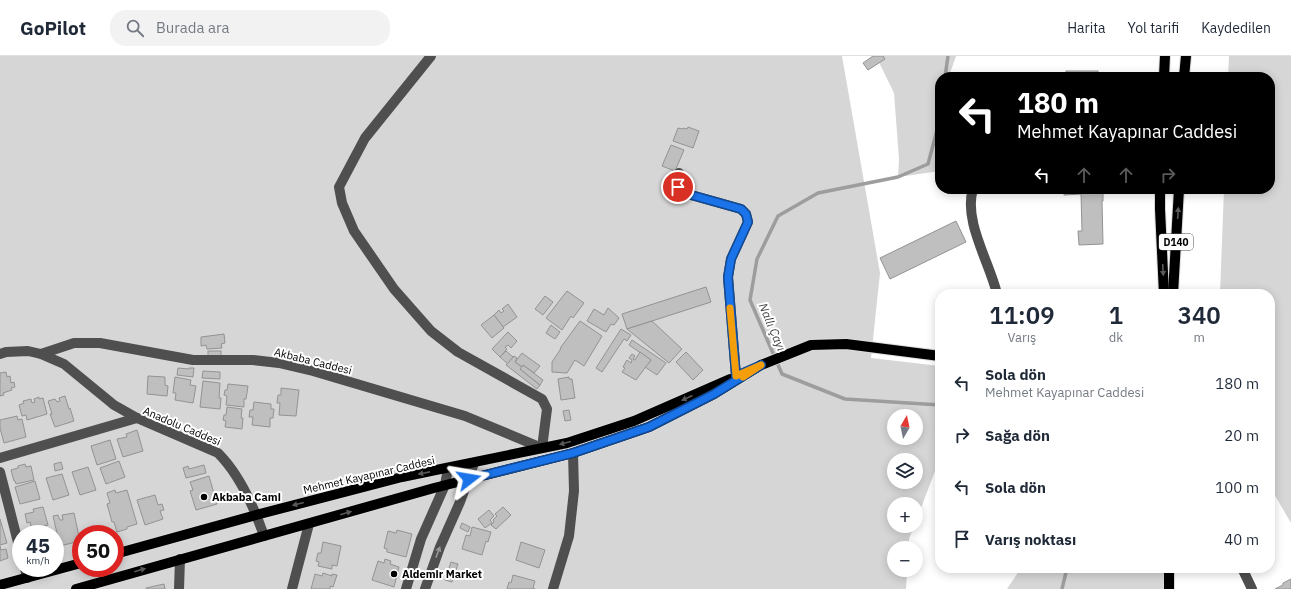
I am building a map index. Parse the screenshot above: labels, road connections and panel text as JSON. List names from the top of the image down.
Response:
{
  "streets": {
    "main road": ["D140", "Mehmet Kayapınar Caddesi"],
    "street": ["Akbaba Caddesi", "Anadolu Caddesi"]
  },
  "crossings": [
    ["Akbaba Caddesi", "Mehmet Kayapınar Caddesi"],
    ["Anadolu Caddesi", "Mehmet Kayapınar Caddesi"]
  ],
  "water": ["Nallı Çayı"],
  "places": ["Akbaba Cami", "Aldemir Market"],
  "north": "top",
  "page": {
    "header": "GoPilot",
    "search": "Burada ara",
    "nav": ["Harita", "Yol tarifi", "Kaydedilen"],
    "turn": ["180 m", "Mehmet Kayapınar Caddesi"],
    "eta": [
      "11:09",
      "Varış",
      "1",
      "dk",
      "340",
      "m"
    ],
    "list": [
      {
        "name": "Sola dön",
        "note": "Mehmet Kayapınar Caddesi",
        "value": "180 m"
      },
      {
        "name": "Sağa dön",
        "value": "20 m"
      },
      {
        "name": "Sola dön",
        "value": "100 m"
      },
      {
        "name": "Varış noktası",
        "value": "40 m"
      }
    ],
    "map_buttons": ["+", "−"],
    "speed": "45 km/h",
    "limit": "50"
  }
}
